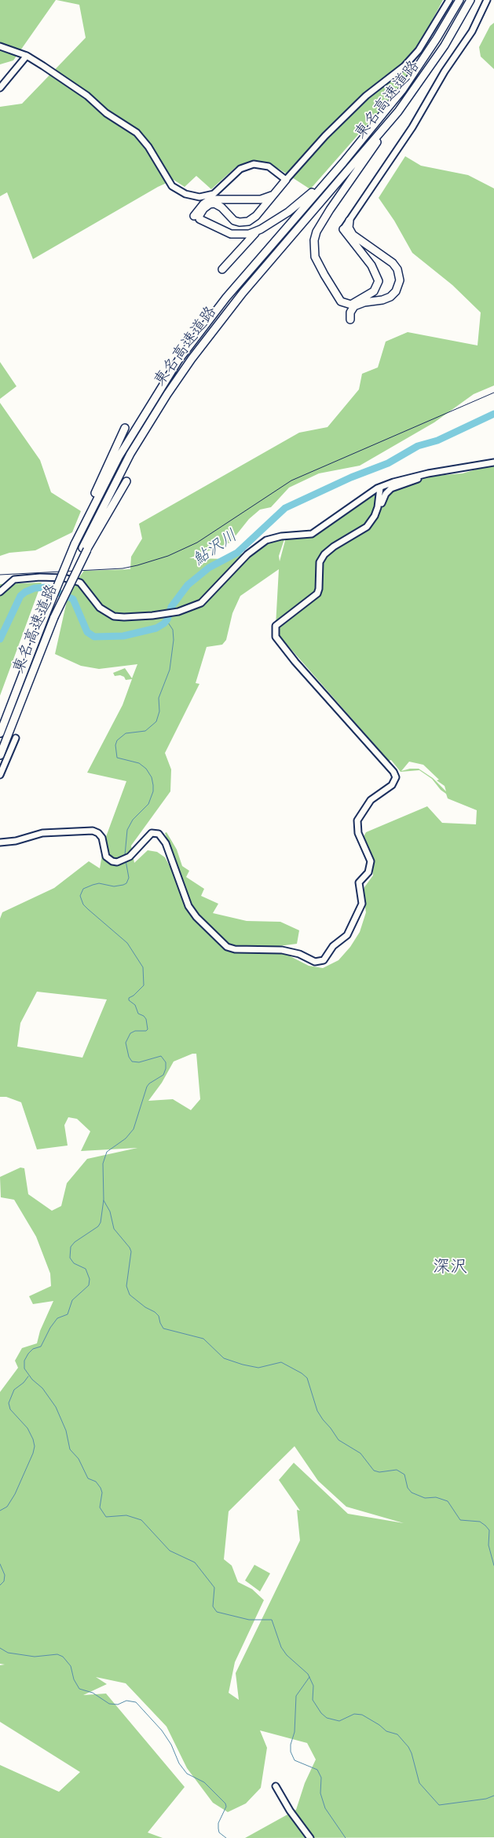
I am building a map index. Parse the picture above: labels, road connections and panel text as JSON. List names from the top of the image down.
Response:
{
  "streets": {
    "highway": ["東名高速道路"]
  },
  "districts": ["深沢"],
  "water": ["鮎沢川"]
}
